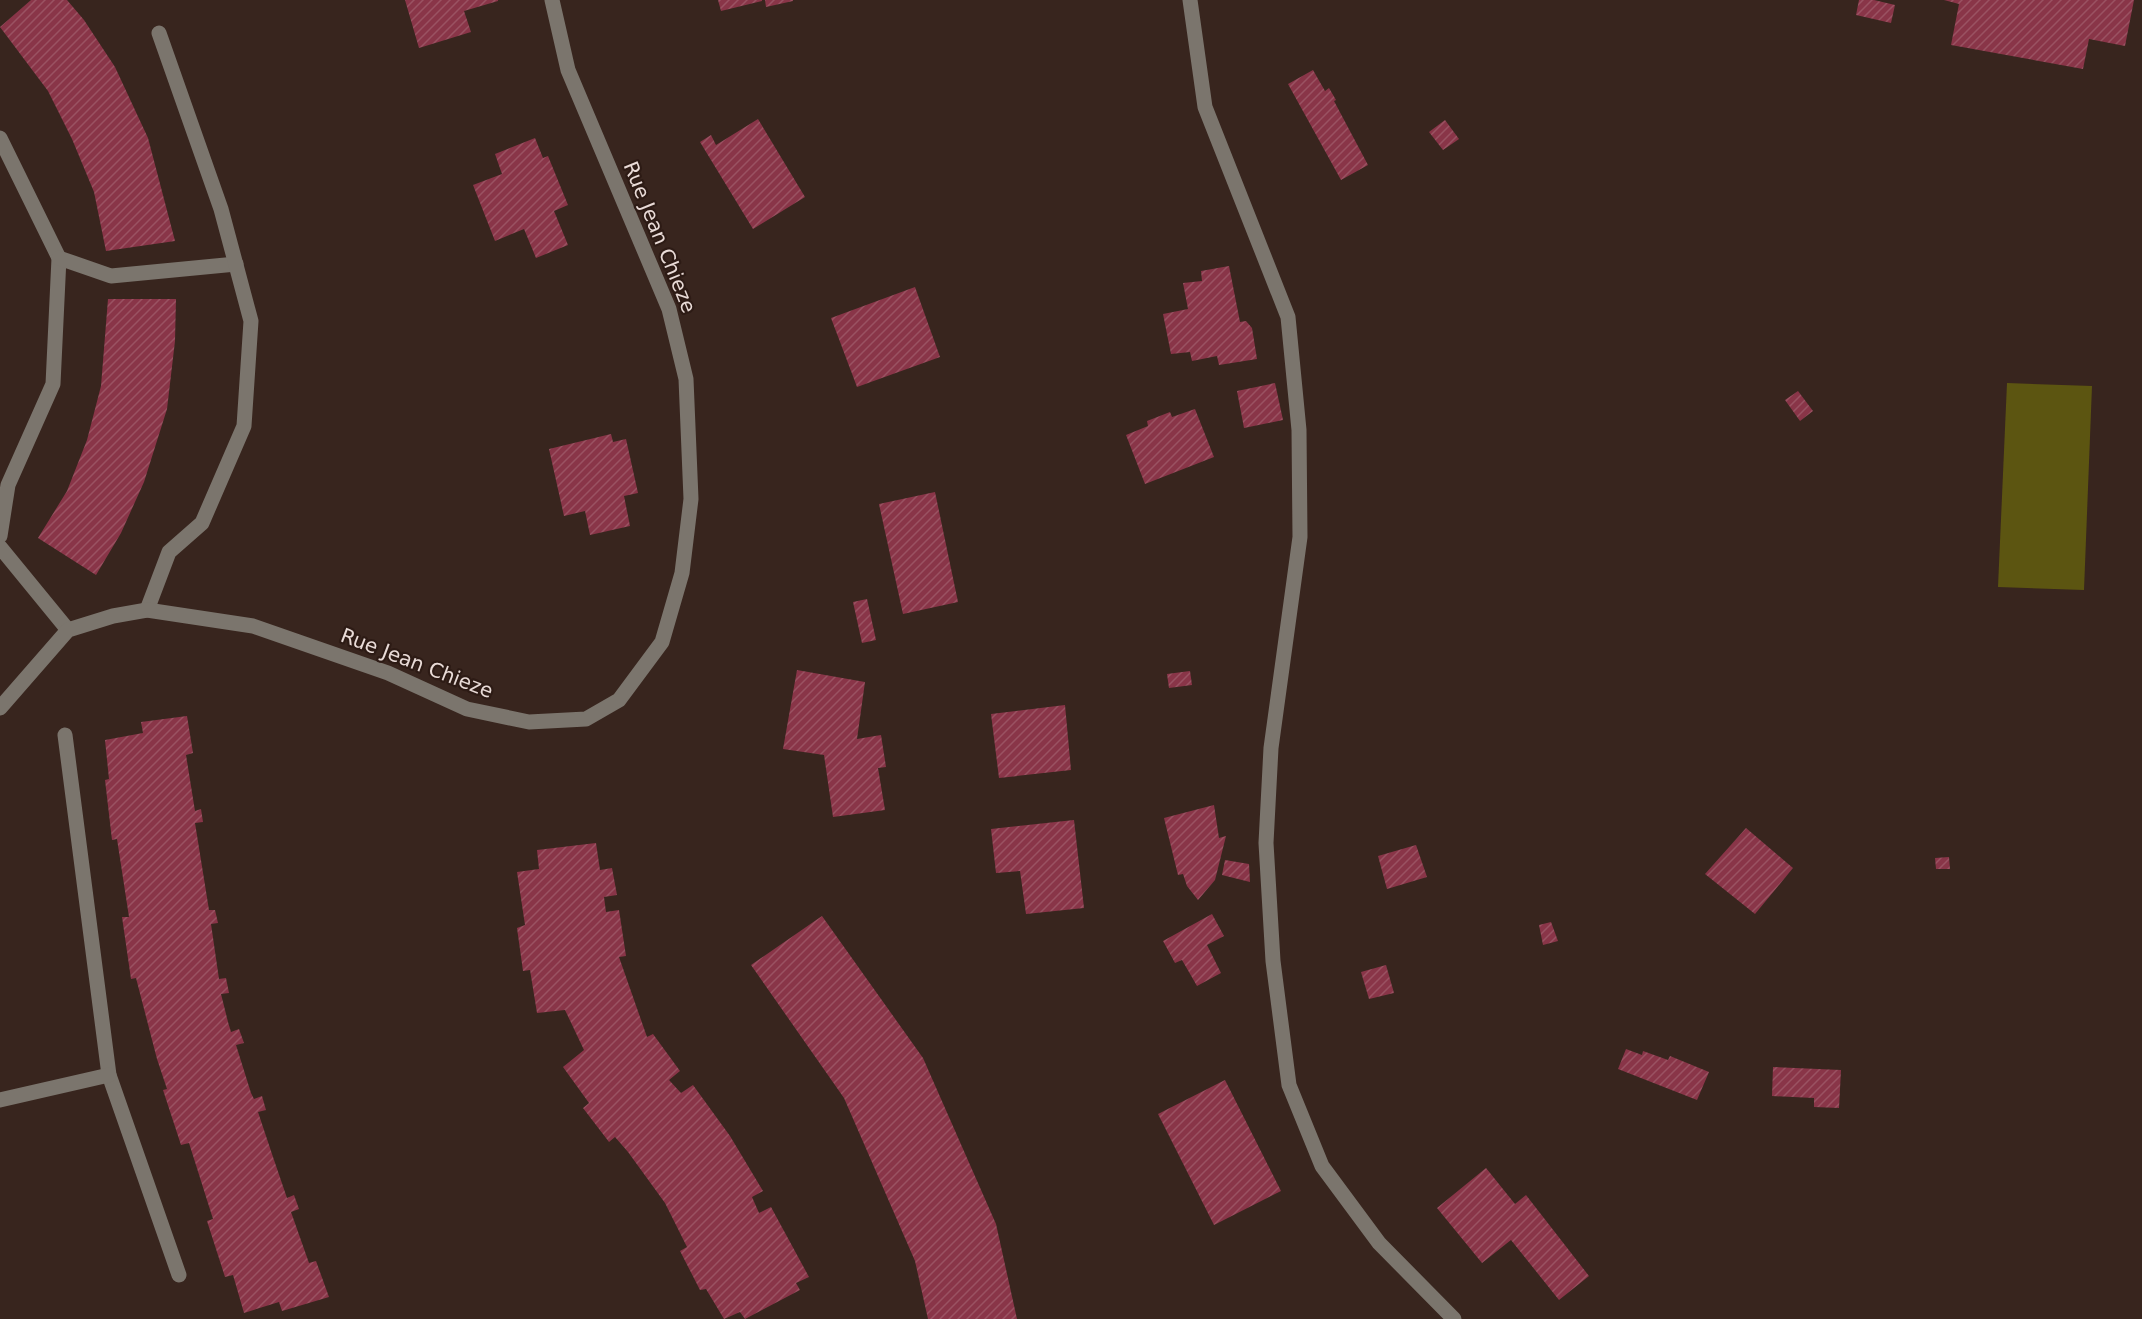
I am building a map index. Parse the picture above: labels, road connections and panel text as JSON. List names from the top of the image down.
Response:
{
  "streets": {
    "street": ["Rue Jean Chieze"]
  }
}
